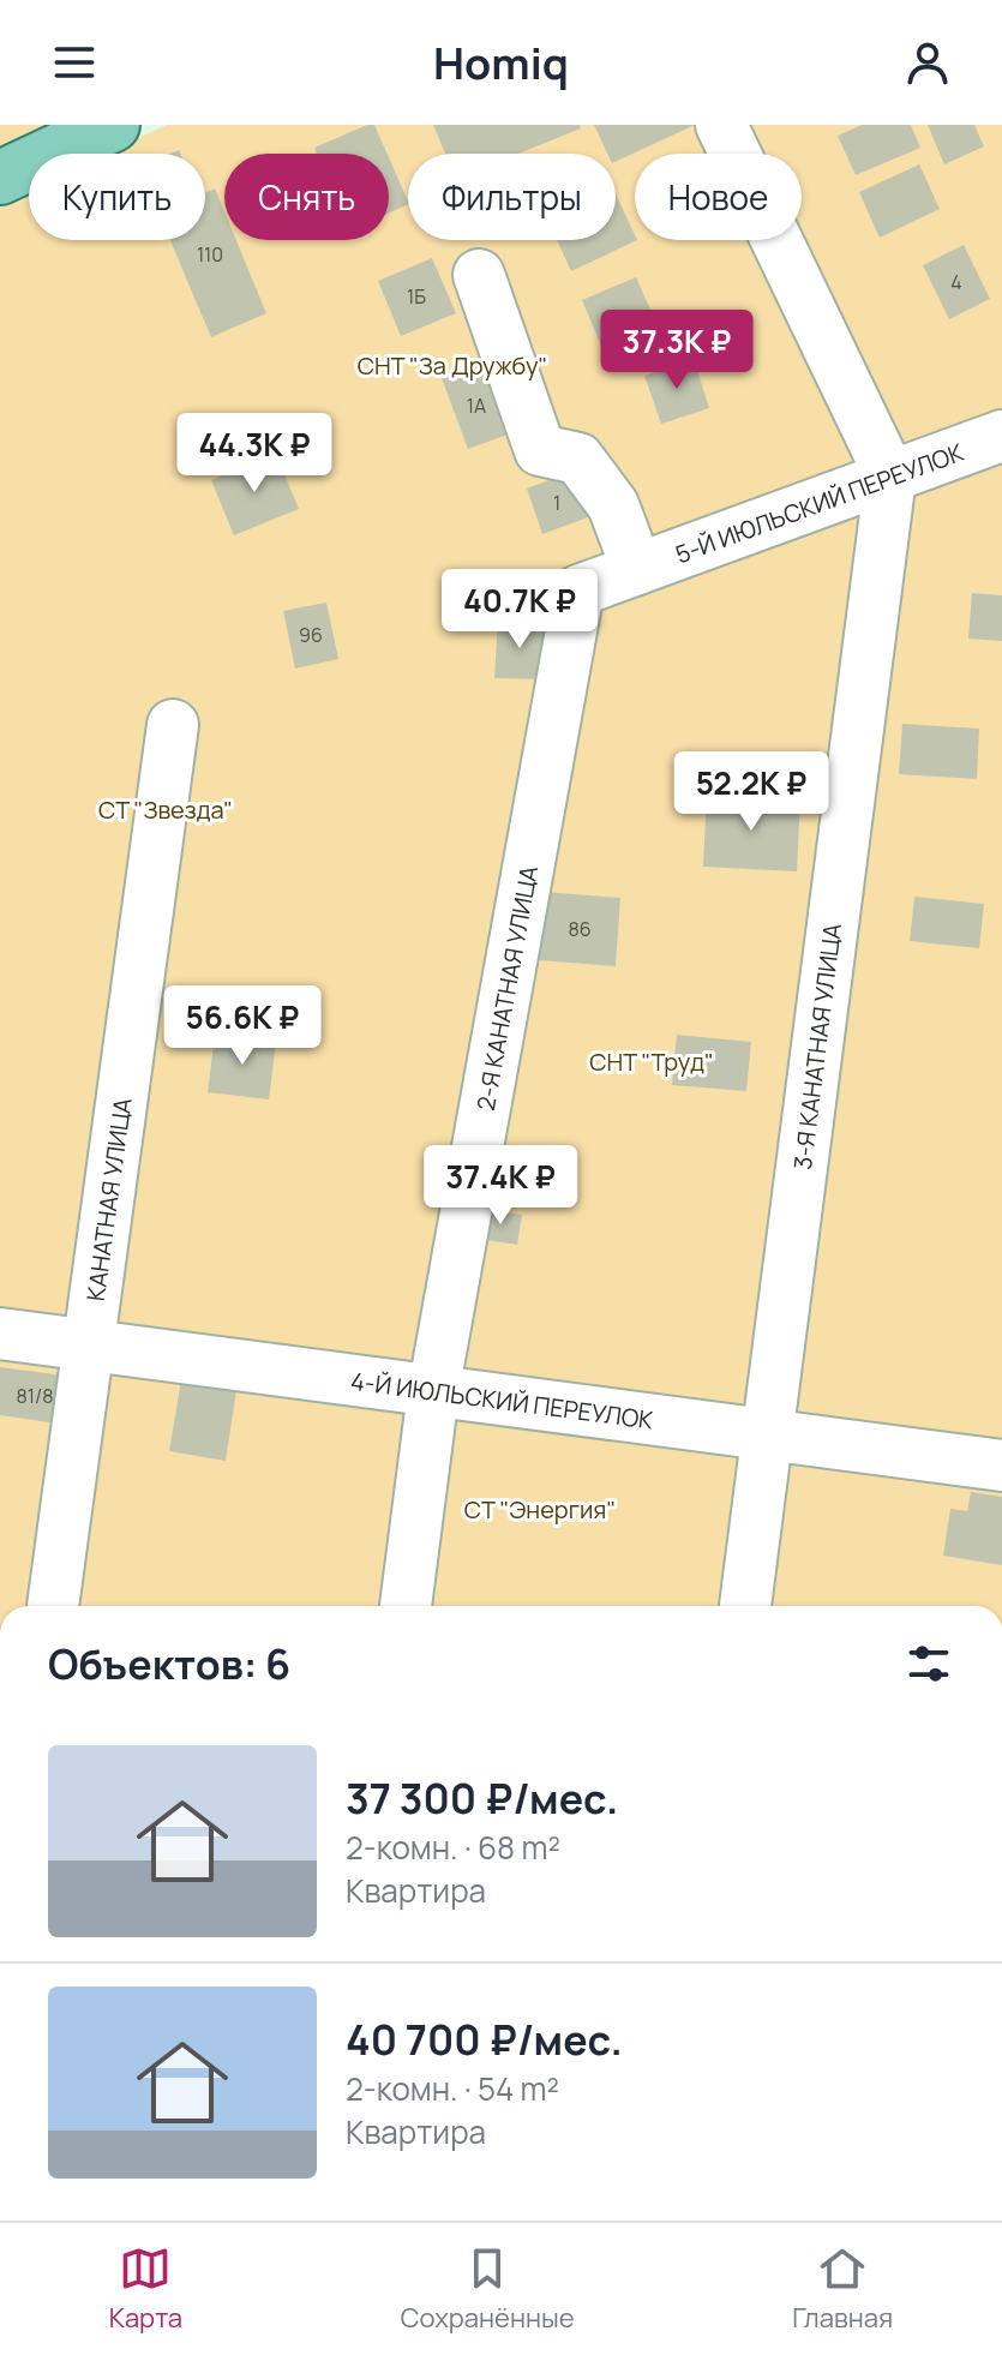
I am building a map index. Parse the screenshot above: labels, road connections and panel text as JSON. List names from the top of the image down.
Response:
{
  "streets": {
    "lane": [
      "5-Й ИЮЛЬСКИЙ ПЕРЕУЛОК",
      "2-Я КАНАТНАЯ УЛИЦА",
      "3-Я КАНАТНАЯ УЛИЦА",
      "КАНАТНАЯ УЛИЦА",
      "4-Й ИЮЛЬСКИЙ ПЕРЕУЛОК"
    ]
  },
  "crossings": [
    ["5-Й ИЮЛЬСКИЙ ПЕРЕУЛОК", "2-Я КАНАТНАЯ УЛИЦА"],
    ["5-Й ИЮЛЬСКИЙ ПЕРЕУЛОК", "3-Я КАНАТНАЯ УЛИЦА"],
    ["2-Я КАНАТНАЯ УЛИЦА", "4-Й ИЮЛЬСКИЙ ПЕРЕУЛОК"],
    ["3-Я КАНАТНАЯ УЛИЦА", "4-Й ИЮЛЬСКИЙ ПЕРЕУЛОК"],
    ["КАНАТНАЯ УЛИЦА", "4-Й ИЮЛЬСКИЙ ПЕРЕУЛОК"]
  ],
  "parks": [
    "СНТ \"За Дружбу\"",
    "СТ \"Звезда\"",
    "СНТ \"Труд\"",
    "СТ \"Энергия\""
  ],
  "house_numbers": [
    "110",
    "4",
    "1Б",
    "1А",
    "1",
    "96",
    "86",
    "81/8"
  ],
  "page": {
    "header": "Homiq",
    "chip": [
      "Купить",
      "Снять",
      "Фильтры",
      "Новое"
    ],
    "price": [
      "37.3K ₽",
      "44.3K ₽",
      "40.7K ₽",
      "52.2K ₽",
      "56.6K ₽",
      "37.4K ₽"
    ],
    "heading": "Объектов: 6",
    "list": [
      {
        "name": "37 300 ₽/мес.",
        "note": "2-комн. · 68 m² · Квартира"
      },
      {
        "name": "40 700 ₽/мес.",
        "note": "2-комн. · 54 m² · Квартира"
      }
    ],
    "tabs": ["Карта", "Сохранённые", "Главная"]
  }
}
